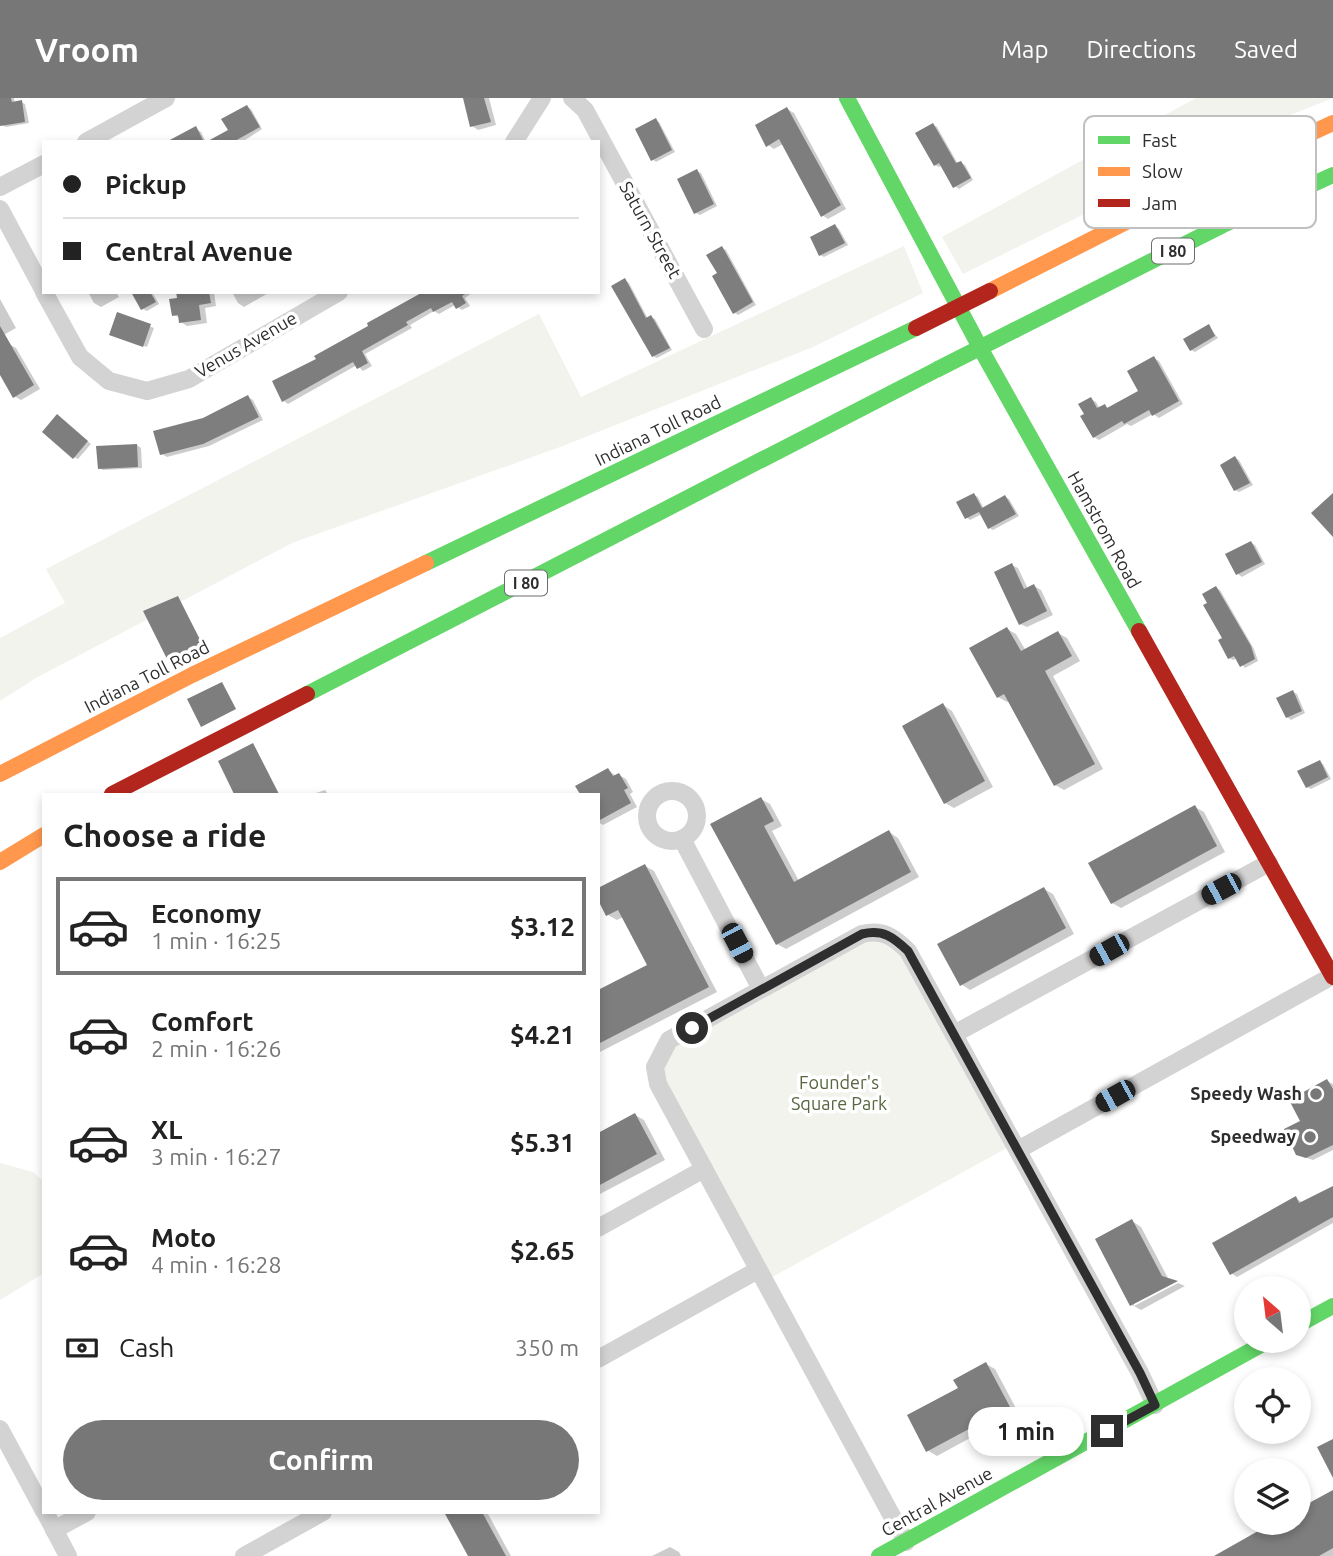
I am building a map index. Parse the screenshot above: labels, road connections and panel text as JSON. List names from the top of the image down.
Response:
{
  "streets": {
    "main road": [
      "I 80",
      "Indiana Toll Road",
      "Hamstrom Road",
      "Central Avenue"
    ],
    "street": ["Saturn Street", "Venus Avenue"]
  },
  "parks": ["Founder's Square Park"],
  "places": ["Speedy Wash", "Speedway"],
  "legend": ["Fast", "Slow", "Jam"],
  "north": "top left",
  "page": {
    "header": "Vroom",
    "nav": ["Map", "Directions", "Saved"],
    "banner": ["Pickup", "Central Avenue"],
    "heading": "Choose a ride",
    "list": [
      {
        "name": "Economy",
        "note": "1 min · 16:25",
        "value": "$3.12"
      },
      {
        "name": "Comfort",
        "note": "2 min · 16:26",
        "value": "$4.21"
      },
      {
        "name": "XL",
        "note": "3 min · 16:27",
        "value": "$5.31"
      },
      {
        "name": "Moto",
        "note": "4 min · 16:28",
        "value": "$2.65"
      }
    ],
    "pay": ["Cash", "350 m"],
    "buttons": "Confirm",
    "bubble": "1 min"
  }
}
